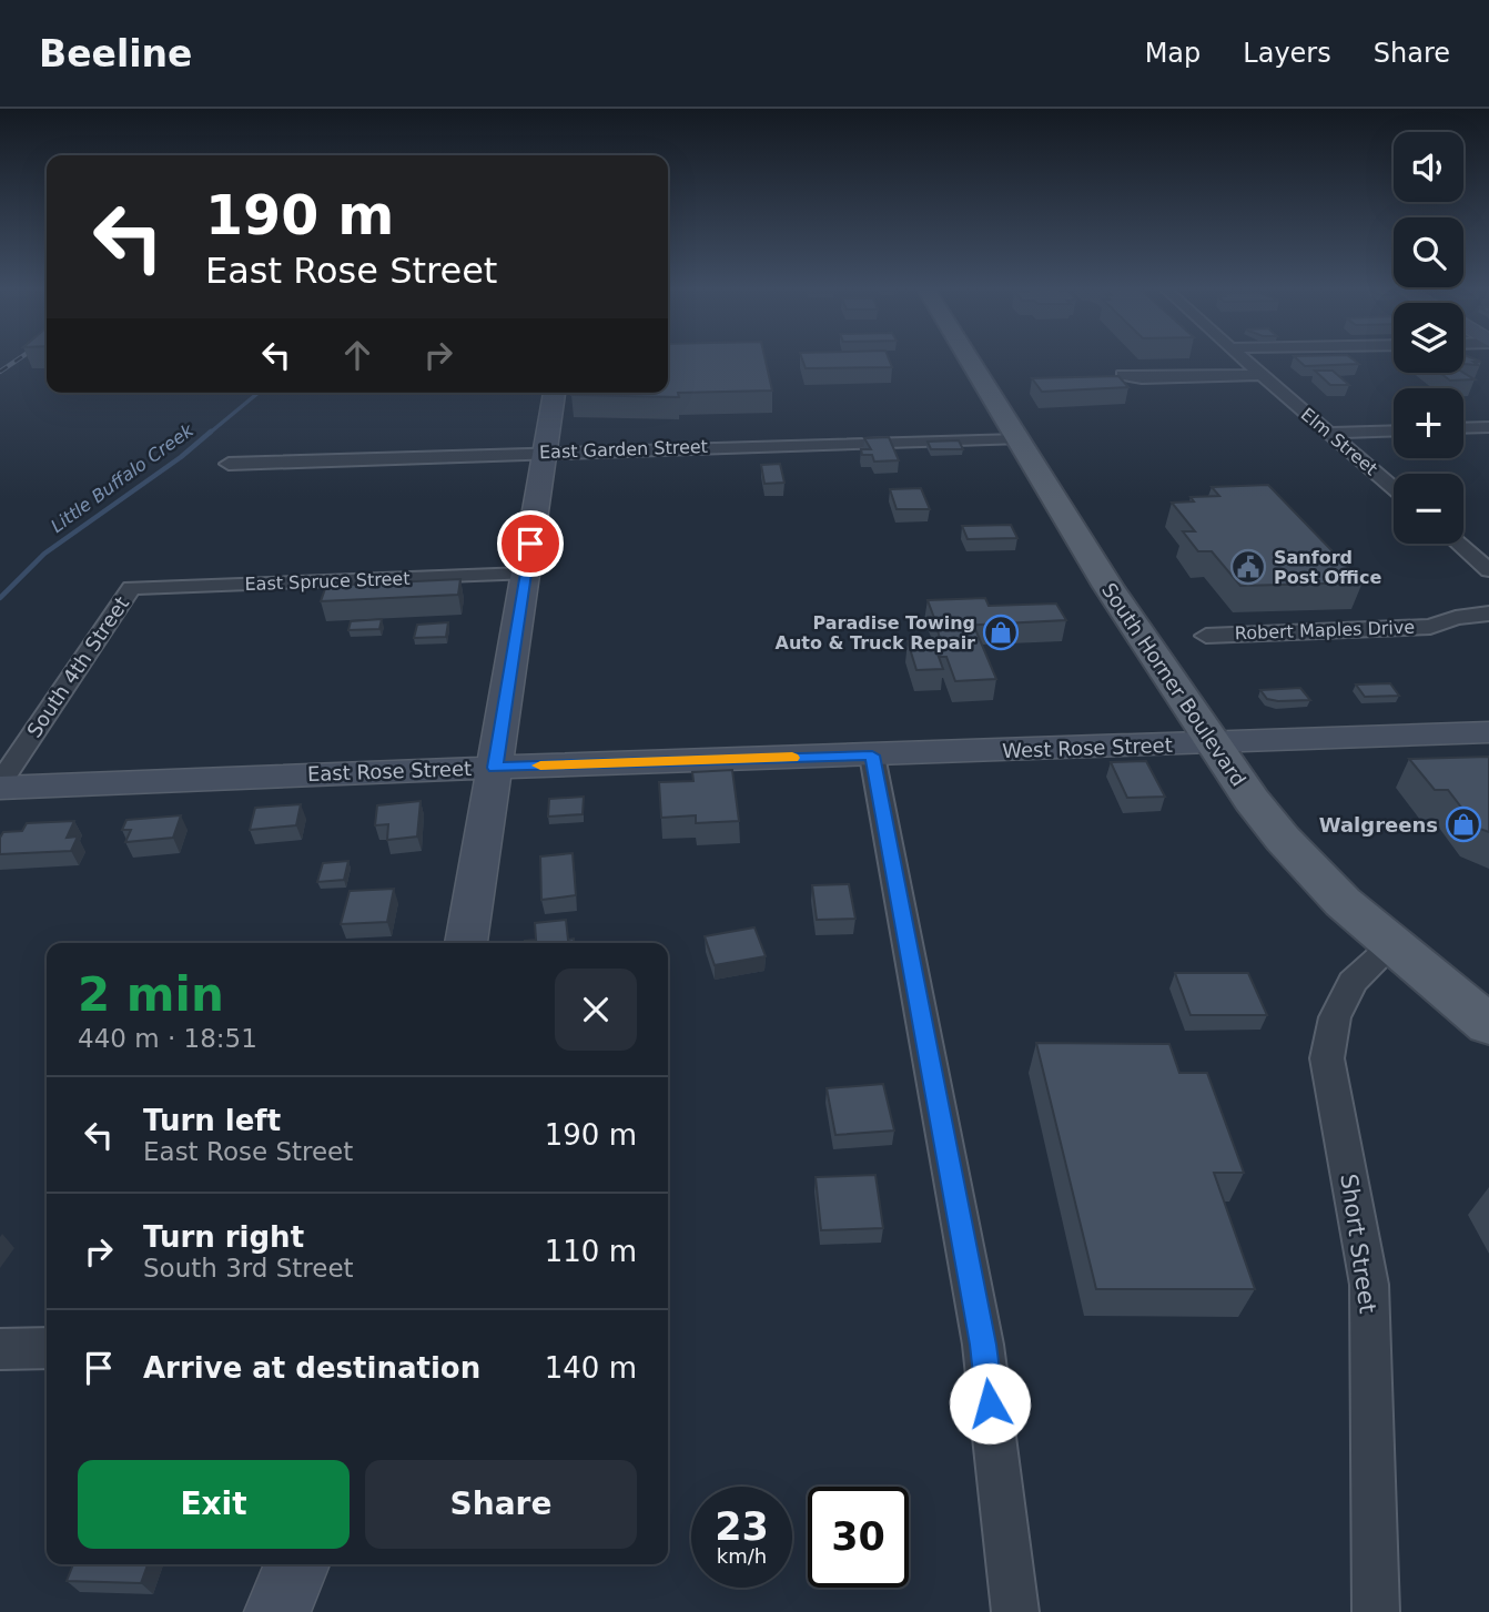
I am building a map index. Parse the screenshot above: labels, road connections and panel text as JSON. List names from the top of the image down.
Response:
{
  "streets": {
    "main road": ["South Horner Boulevard"],
    "street": [
      "Elm Street",
      "East Garden Street",
      "East Spruce Street",
      "Robert Maples Drive",
      "South 4th Street",
      "West Rose Street",
      "East Rose Street",
      "Short Street"
    ]
  },
  "crossings": [
    ["East Garden Street", "South Horner Boulevard"],
    ["East Spruce Street", "South 4th Street"],
    ["South 4th Street", "East Rose Street"],
    ["South Horner Boulevard", "West Rose Street"],
    ["South Horner Boulevard", "Short Street"],
    ["West Rose Street", "East Rose Street"]
  ],
  "water": ["Little Buffalo Creek"],
  "places": {
    "public building": ["Sanford Post Office"],
    "shop": ["Paradise Towing Auto & Truck Repair", "Walgreens"]
  },
  "page": {
    "header": "Beeline",
    "nav": ["Map", "Layers", "Share"],
    "map_buttons": ["+", "−"],
    "turn": ["190 m", "East Rose Street"],
    "heading": ["2 min", "440 m · 18:51"],
    "list": [
      {
        "name": "Turn left",
        "note": "East Rose Street",
        "value": "190 m"
      },
      {
        "name": "Turn right",
        "note": "South 3rd Street",
        "value": "110 m"
      },
      {
        "name": "Arrive at destination",
        "value": "140 m"
      }
    ],
    "buttons": ["Exit", "Share"],
    "speed": "23 km/h",
    "limit": "30"
  }
}
